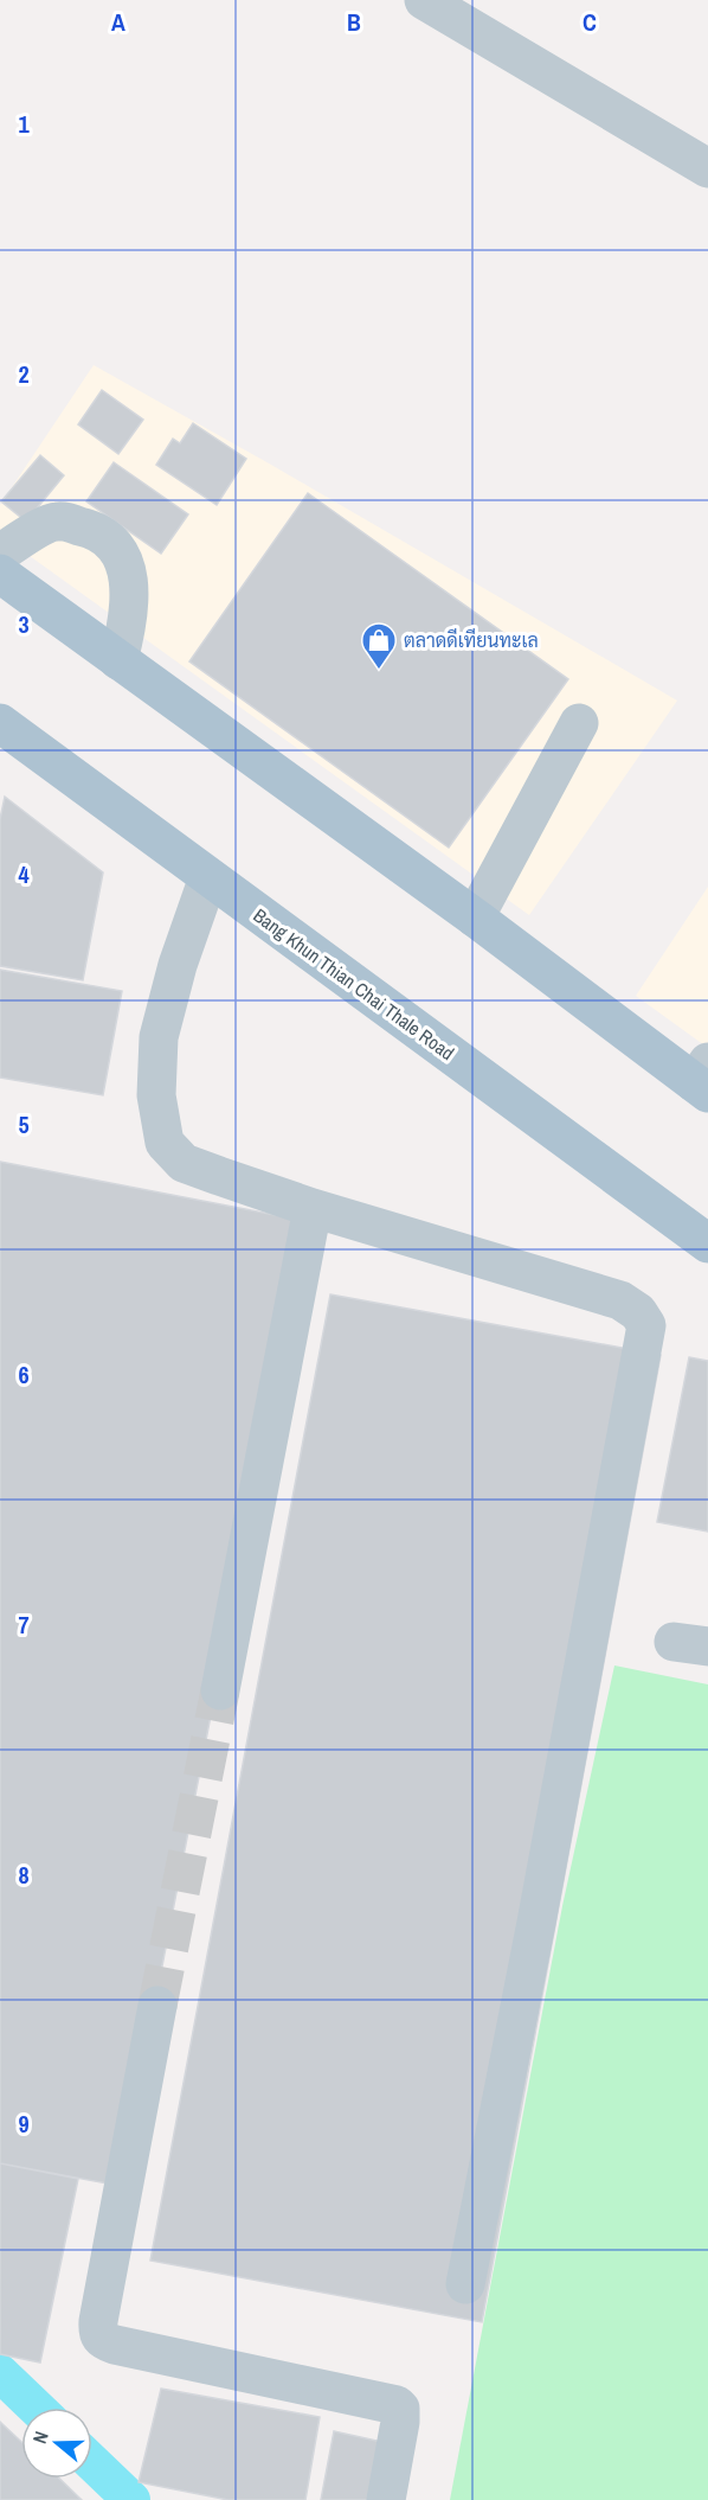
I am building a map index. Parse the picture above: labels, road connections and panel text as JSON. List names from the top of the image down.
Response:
{
  "streets": {
    "main road": ["Bang Khun Thian Chai Thale Road"]
  },
  "places": {
    "shop": ["ตลาดดีเทียนทะเล"]
  },
  "north": "left",
  "grid": {
    "columns": ["A", "B", "C"],
    "rows": [
      "1",
      "2",
      "3",
      "4",
      "5",
      "6",
      "7",
      "8",
      "9"
    ]
  }
}
